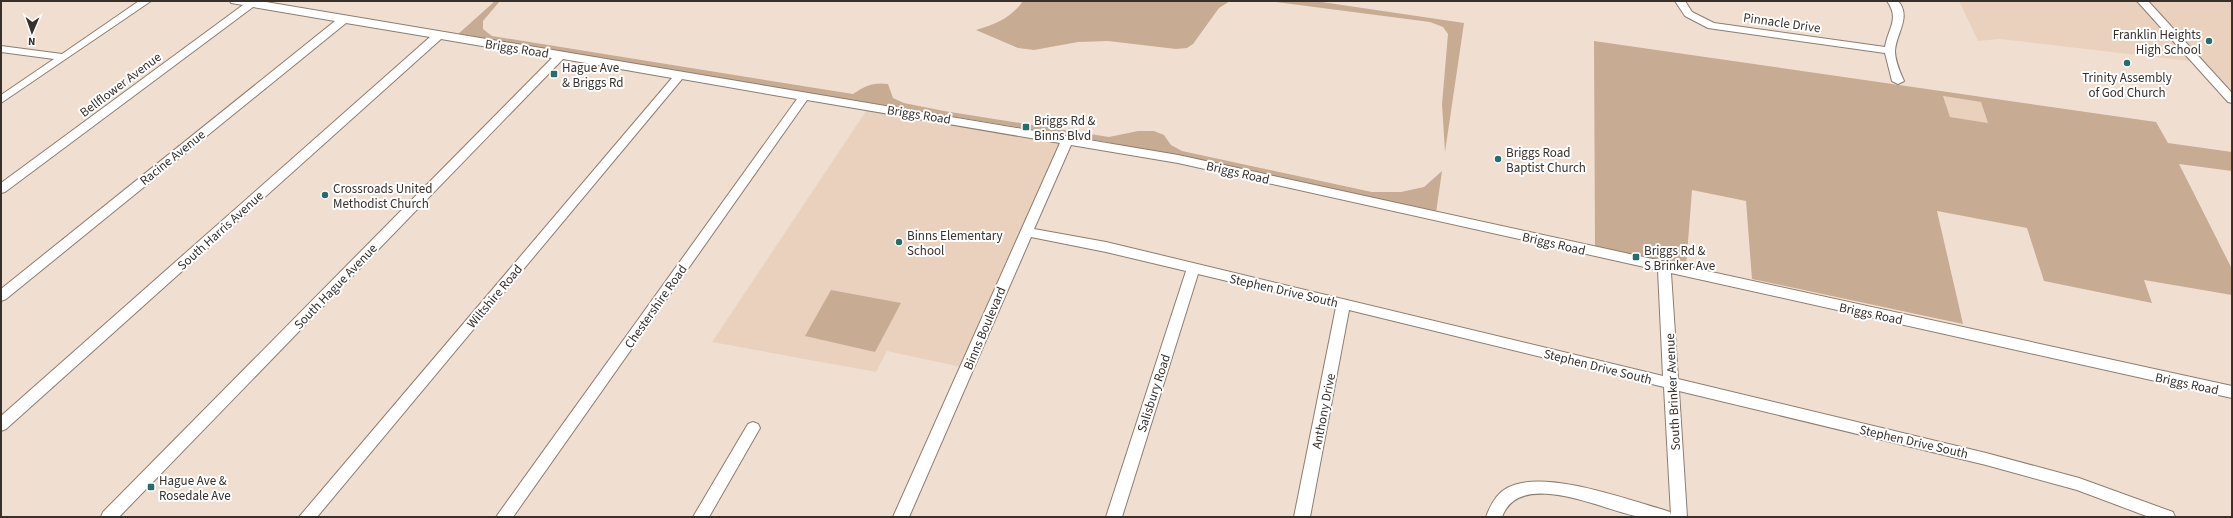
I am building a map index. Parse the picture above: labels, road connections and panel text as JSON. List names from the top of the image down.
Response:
{
  "streets": {
    "street": [
      "Pinnacle Drive",
      "Briggs Road",
      "Bellflower Avenue",
      "Racine Avenue",
      "South Harris Avenue",
      "South Hague Avenue",
      "Stephen Drive South",
      "Wiltshire Road",
      "Chestershire Road",
      "Binns Boulevard",
      "South Brinker Avenue",
      "Salisbury Road",
      "Anthony Drive"
    ]
  },
  "crossings": [
    ["Briggs Road", "Bellflower Avenue"],
    ["Briggs Road", "Racine Avenue"],
    ["Briggs Road", "South Harris Avenue"],
    ["Briggs Road", "South Hague Avenue"],
    ["Briggs Road", "Wiltshire Road"],
    ["Briggs Road", "Chestershire Road"],
    ["Briggs Road", "Binns Boulevard"],
    ["Briggs Road", "South Brinker Avenue"],
    ["Stephen Drive South", "Binns Boulevard"],
    ["Stephen Drive South", "South Brinker Avenue"],
    ["Stephen Drive South", "Salisbury Road"],
    ["Stephen Drive South", "Anthony Drive"]
  ],
  "places": {
    "other": [
      "Franklin Heights High School",
      "Trinity Assembly of God Church",
      "Briggs Road Baptist Church",
      "Crossroads United Methodist Church",
      "Binns Elementary School"
    ],
    "transit": [
      "Hague Ave & Briggs Rd",
      "Briggs Rd & Binns Blvd",
      "Briggs Rd & S Brinker Ave",
      "Hague Ave & Rosedale Ave"
    ]
  },
  "north": "bottom"
}
